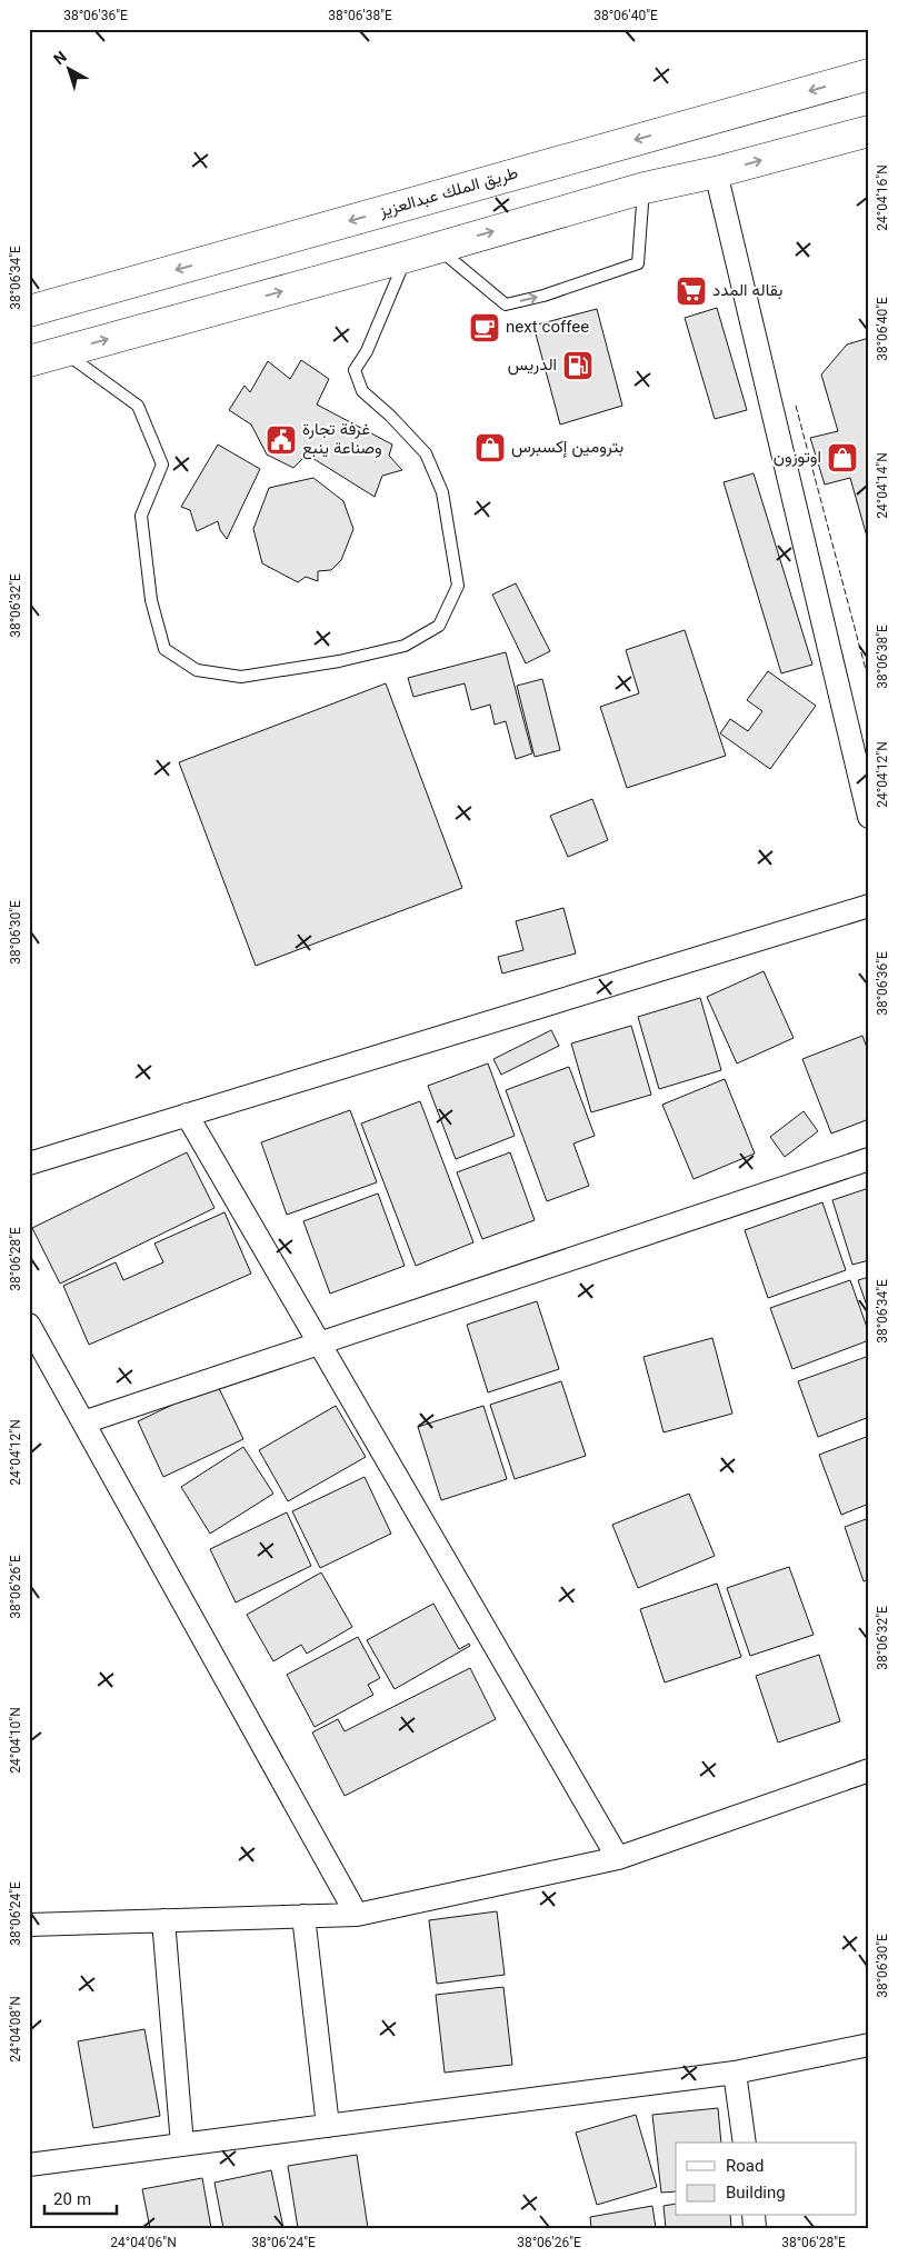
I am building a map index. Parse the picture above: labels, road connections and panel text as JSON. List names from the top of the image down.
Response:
{
  "streets": {
    "highway": ["طريق الملك عبدالعزيز"]
  },
  "places": {
    "supermarket": ["بقاله المدد"],
    "cafe": ["next coffee"],
    "fuel station": ["الدريس"],
    "public building": ["غرفة تجارة وصناعة ينبع"],
    "shop": ["بترومين إكسبرس", "اوتوزون"]
  },
  "legend": ["Road", "Building"],
  "scale_bar": "20 m",
  "north": "top left",
  "coordinates": [
    "38°06'36\"E",
    "38°06'38\"E",
    "38°06'40\"E",
    "24°04'16\"N",
    "38°06'34\"E",
    "24°04'14\"N",
    "38°06'32\"E",
    "24°04'12\"N",
    "38°06'30\"E",
    "38°06'28\"E",
    "38°06'26\"E",
    "24°04'10\"N",
    "38°06'24\"E",
    "24°04'08\"N",
    "24°04'06\"N"
  ]
}
